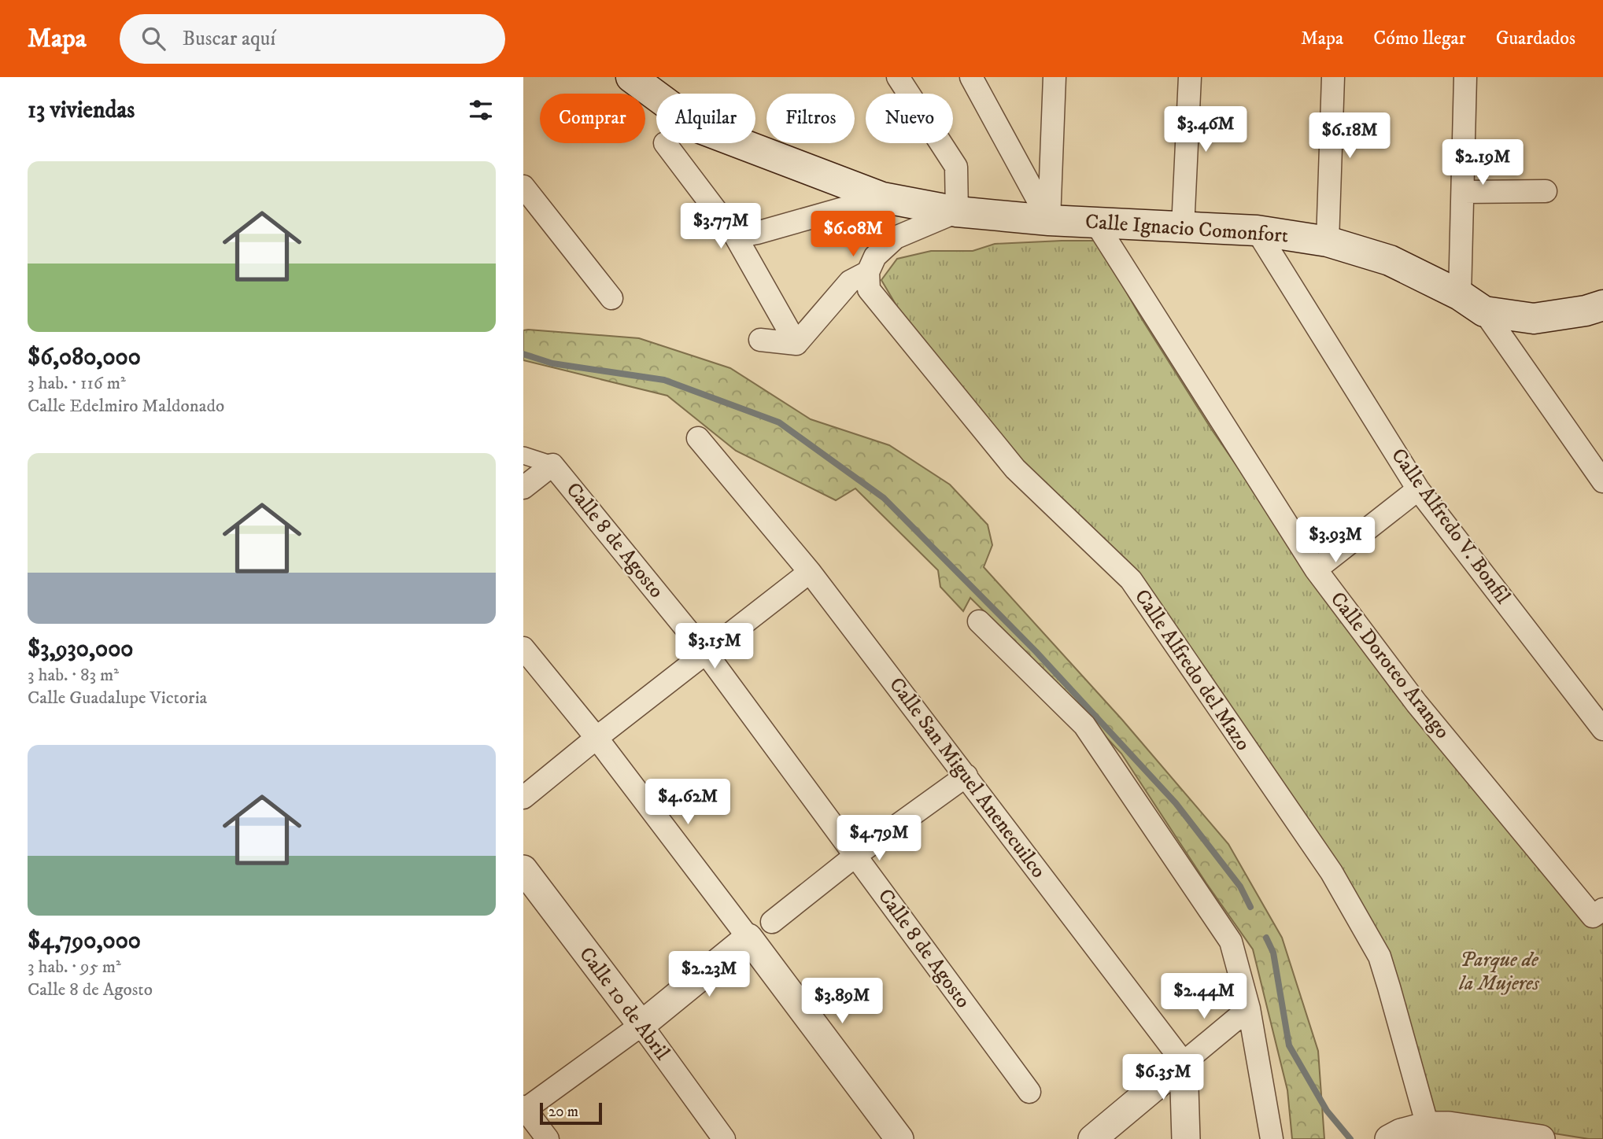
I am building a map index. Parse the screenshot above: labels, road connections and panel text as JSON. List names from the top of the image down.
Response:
{
  "streets": {
    "main road": ["Calle Ignacio Comonfort"],
    "street": [
      "Calle Alfredo V. Bonfil",
      "Calle 8 de Agosto",
      "Calle Doroteo Arango",
      "Calle Alfredo del Mazo",
      "Calle San Miguel Anenecuilco",
      "Calle 10 de Abril"
    ]
  },
  "crossings": [
    ["Calle Ignacio Comonfort", "Calle Alfredo V. Bonfil"],
    ["Calle Ignacio Comonfort", "Calle Doroteo Arango"]
  ],
  "parks": ["Parque de la Mujeres"],
  "scale_bar": "20 m",
  "page": {
    "header": "Mapa",
    "search": "Buscar aquí",
    "nav": ["Mapa", "Cómo llegar", "Guardados"],
    "heading": "13 viviendas",
    "chip": [
      "Comprar",
      "Alquilar",
      "Filtros",
      "Nuevo"
    ],
    "price": [
      "$3.46M",
      "$6.18M",
      "$2.19M",
      "$3.77M",
      "$6.08M",
      "$3.93M",
      "$3.15M",
      "$4.62M",
      "$4.79M",
      "$2.23M",
      "$2.44M",
      "$3.89M",
      "$6.35M"
    ],
    "list": [
      {
        "name": "$6,080,000",
        "note": "3 hab. · 116 m² · Calle Edelmiro Maldonado"
      },
      {
        "name": "$3,930,000",
        "note": "3 hab. · 83 m² · Calle Guadalupe Victoria"
      },
      {
        "name": "$4,790,000",
        "note": "3 hab. · 95 m² · Calle 8 de Agosto"
      }
    ],
    "scale": "20 m"
  }
}
